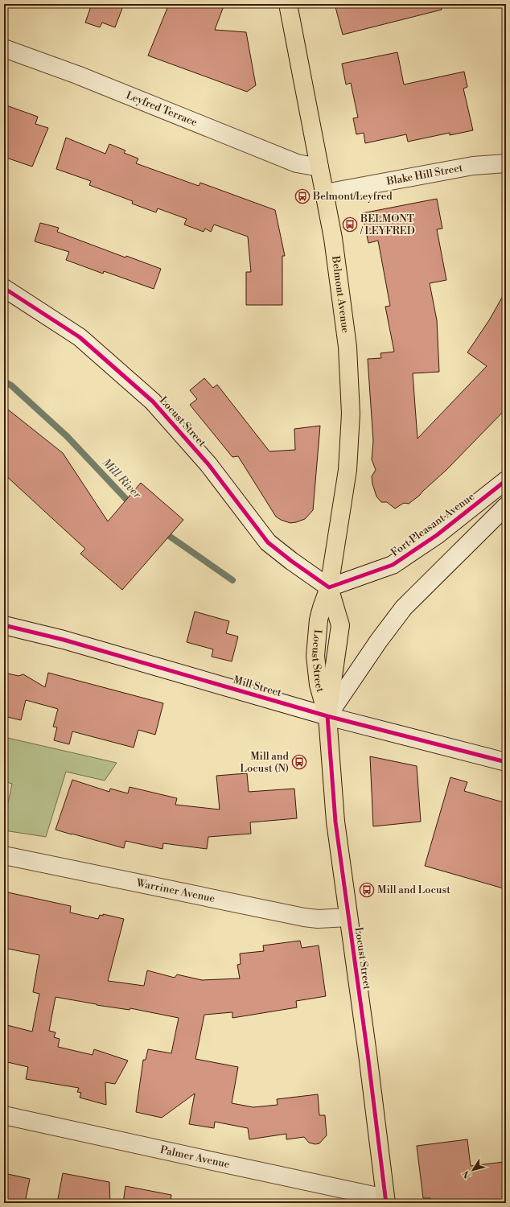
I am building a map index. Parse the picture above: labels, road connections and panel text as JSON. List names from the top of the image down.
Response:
{
  "streets": {
    "main road": ["Belmont Avenue", "Locust Street"],
    "street": [
      "Leyfred Terrace",
      "Blake Hill Street",
      "Fort Pleasant Avenue",
      "Mill Street",
      "Warriner Avenue",
      "Palmer Avenue"
    ]
  },
  "crossings": [
    ["Leyfred Terrace", "Belmont Avenue"],
    ["Blake Hill Street", "Belmont Avenue"],
    ["Belmont Avenue", "Locust Street"],
    ["Belmont Avenue", "Fort Pleasant Avenue"],
    ["Locust Street", "Fort Pleasant Avenue"],
    ["Locust Street", "Mill Street"],
    ["Locust Street", "Warriner Avenue"],
    ["Locust Street", "Palmer Avenue"]
  ],
  "water": ["Mill River"],
  "places": {
    "bus stop": [
      "Belmont/Leyfred",
      "BELMONT / LEYFRED",
      "Mill and Locust (N)",
      "Mill and Locust"
    ]
  },
  "north": "bottom left"
}
